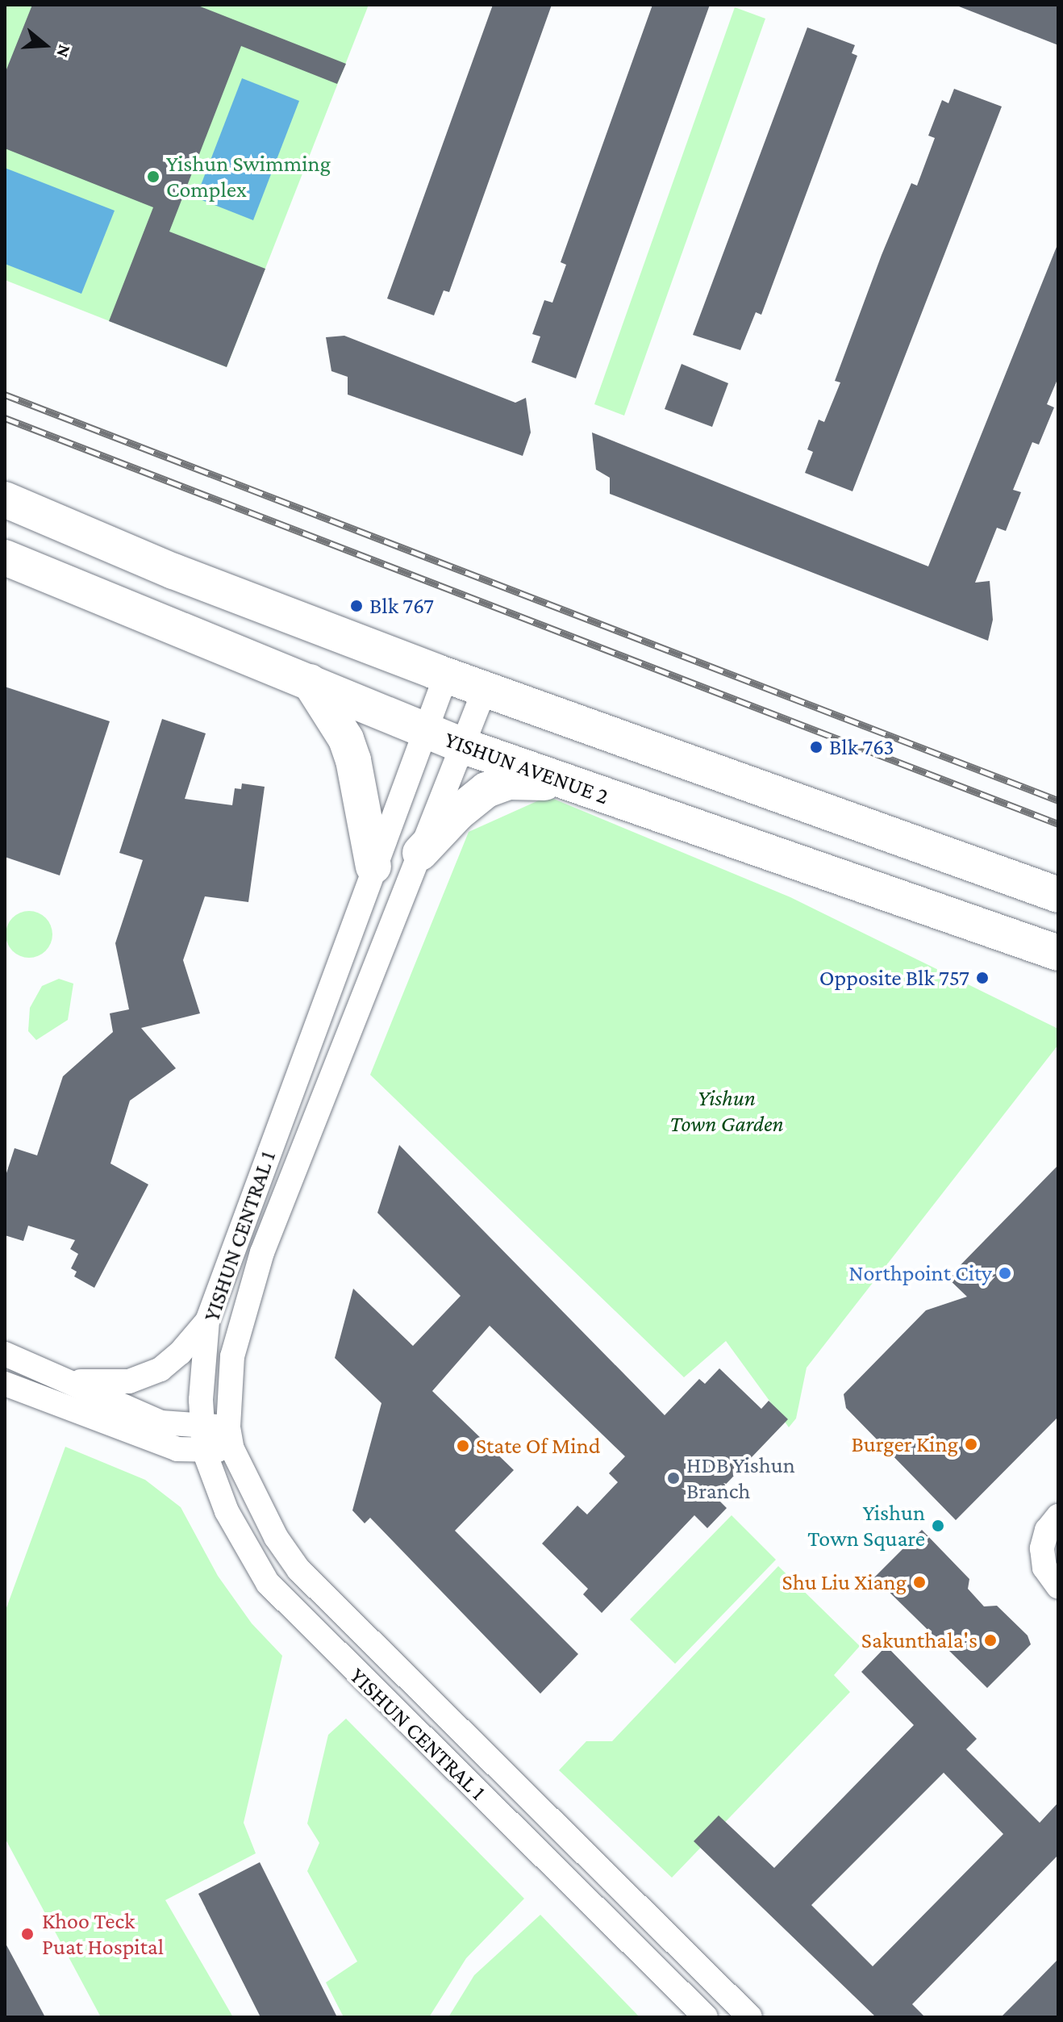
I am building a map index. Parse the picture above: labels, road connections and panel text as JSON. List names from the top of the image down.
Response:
{
  "streets": {
    "main road": ["YISHUN AVENUE 2"],
    "street": ["YISHUN CENTRAL 1"]
  },
  "crossings": [
    ["YISHUN AVENUE 2", "YISHUN CENTRAL 1"]
  ],
  "parks": ["Yishun Town Garden"],
  "places": [
    "Yishun Swimming Complex",
    "Blk 767",
    "Blk 763",
    "Opposite Blk 757",
    "Northpoint City",
    "Burger King",
    "State Of Mind",
    "HDB Yishun Branch",
    "Yishun Town Square",
    "Shu Liu Xiang",
    "Sakunthala's",
    "Khoo Teck Puat Hospital"
  ],
  "north": "right"
}
